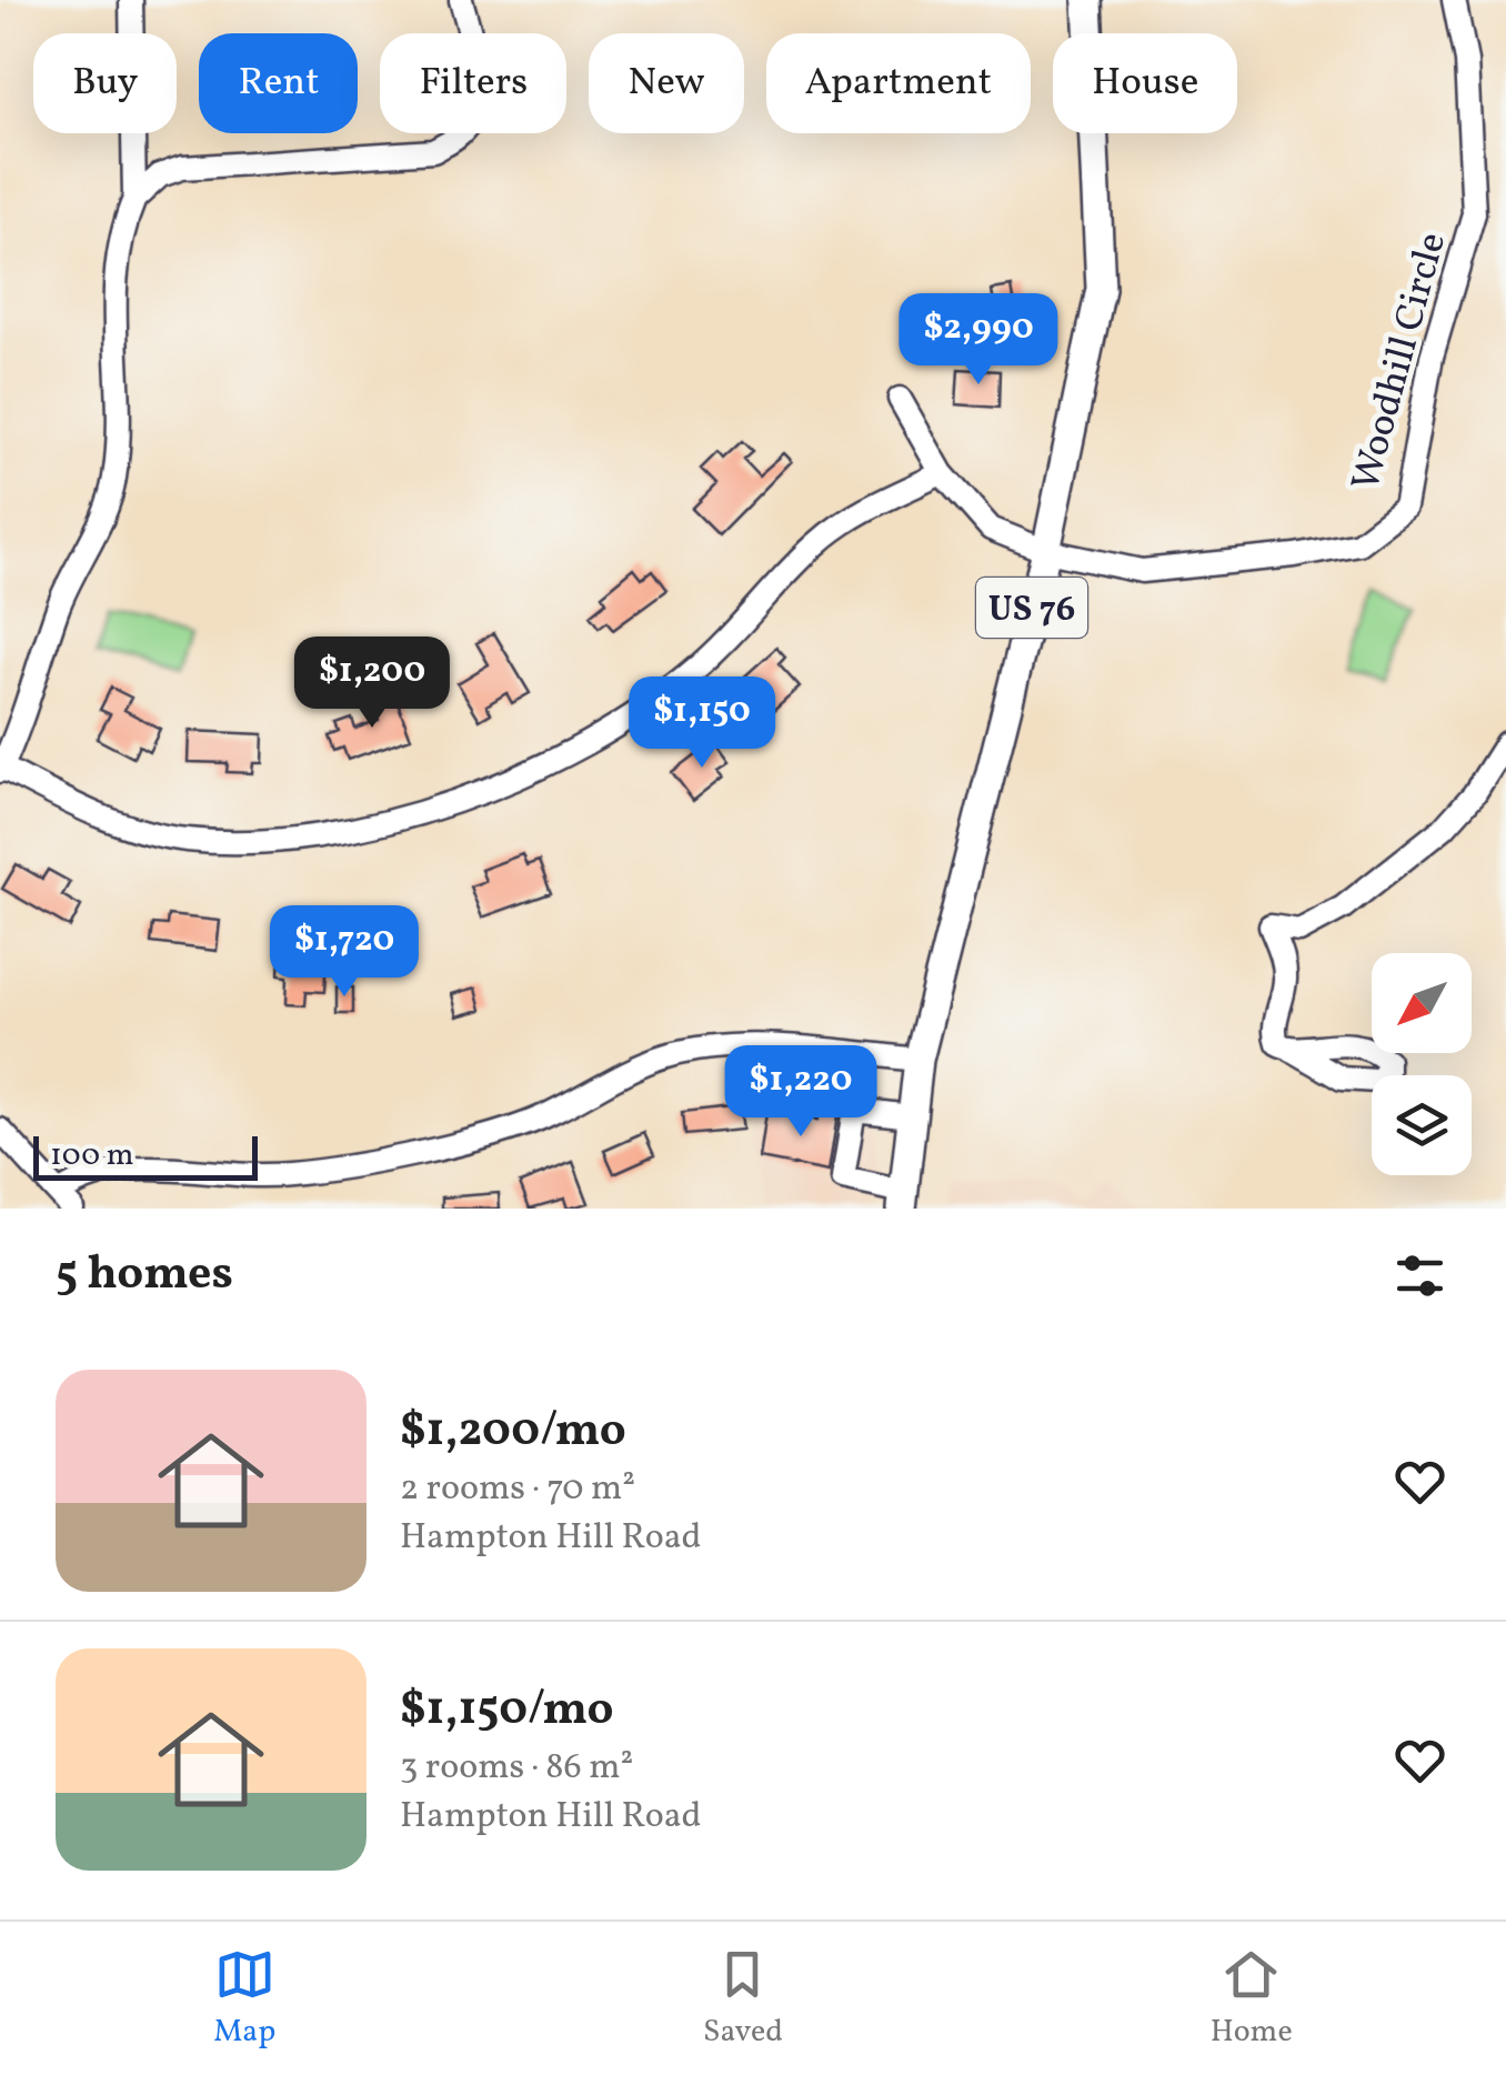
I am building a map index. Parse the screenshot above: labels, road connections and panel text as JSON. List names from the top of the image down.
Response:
{
  "streets": {
    "main road": ["US 76"],
    "street": ["Woodhill Circle"]
  },
  "crossings": [
    ["Woodhill Circle", "US 76"]
  ],
  "scale_bar": "100 m",
  "north": "bottom left",
  "page": {
    "chip": [
      "Buy",
      "Rent",
      "Filters",
      "New",
      "Apartment",
      "House"
    ],
    "price": [
      "$2,990",
      "$1,200",
      "$1,150",
      "$1,720",
      "$1,220"
    ],
    "scale": "100 m",
    "heading": "5 homes",
    "list": [
      {
        "name": "$1,200/mo",
        "note": "2 rooms · 70 m² · Hampton Hill Road"
      },
      {
        "name": "$1,150/mo",
        "note": "3 rooms · 86 m² · Hampton Hill Road"
      }
    ],
    "tabs": ["Map", "Saved", "Home"]
  }
}
